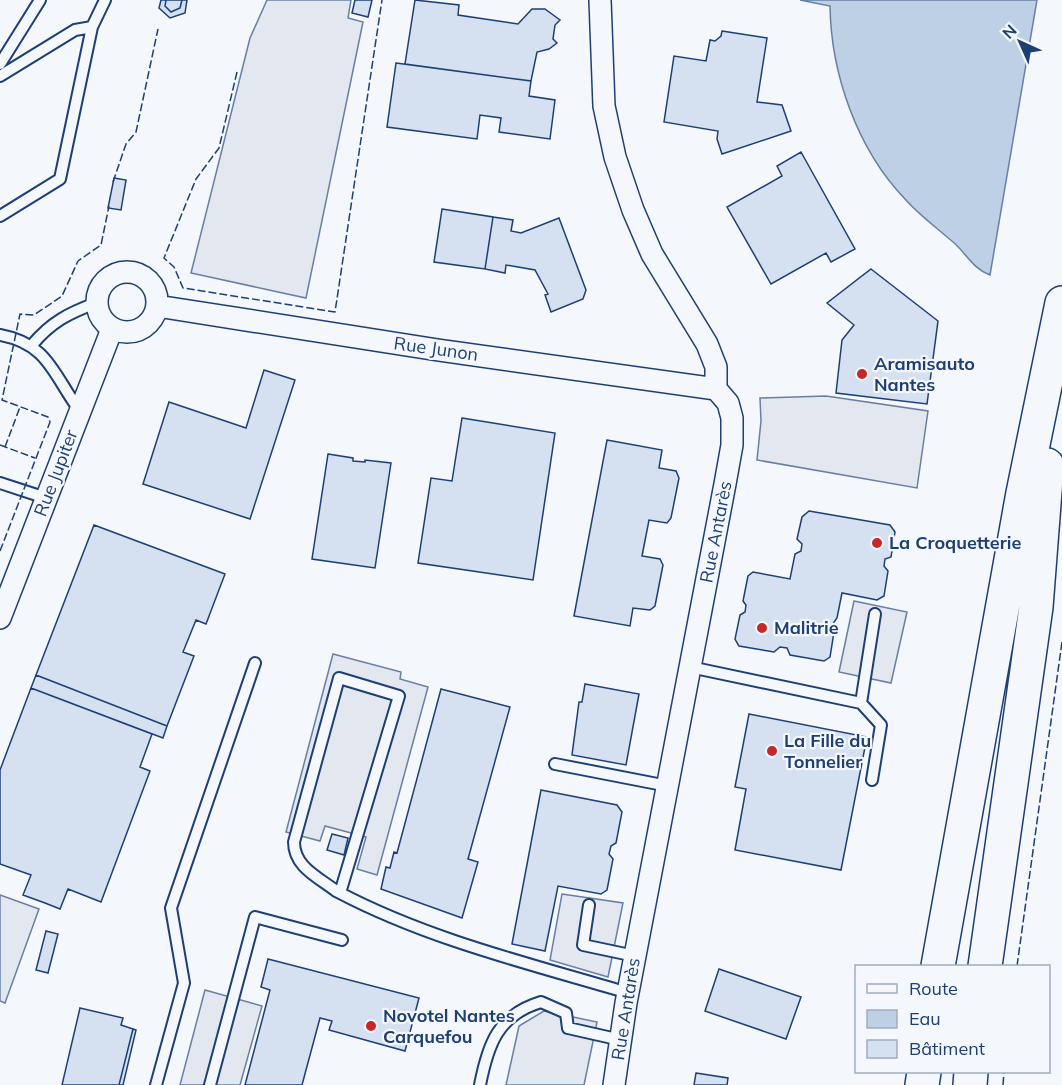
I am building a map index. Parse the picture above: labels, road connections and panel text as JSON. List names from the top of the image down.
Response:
{
  "streets": {
    "street": ["Rue Junon", "Rue Jupiter", "Rue Antarès"]
  },
  "crossings": [
    ["Rue Junon", "Rue Jupiter"],
    ["Rue Junon", "Rue Antarès"]
  ],
  "places": [
    "Aramisauto Nantes",
    "La Croquetterie",
    "Malitrie",
    "La Fille du Tonnelier",
    "Novotel Nantes Carquefou"
  ],
  "legend": ["Route", "Eau", "Bâtiment"],
  "north": "top left"
}
